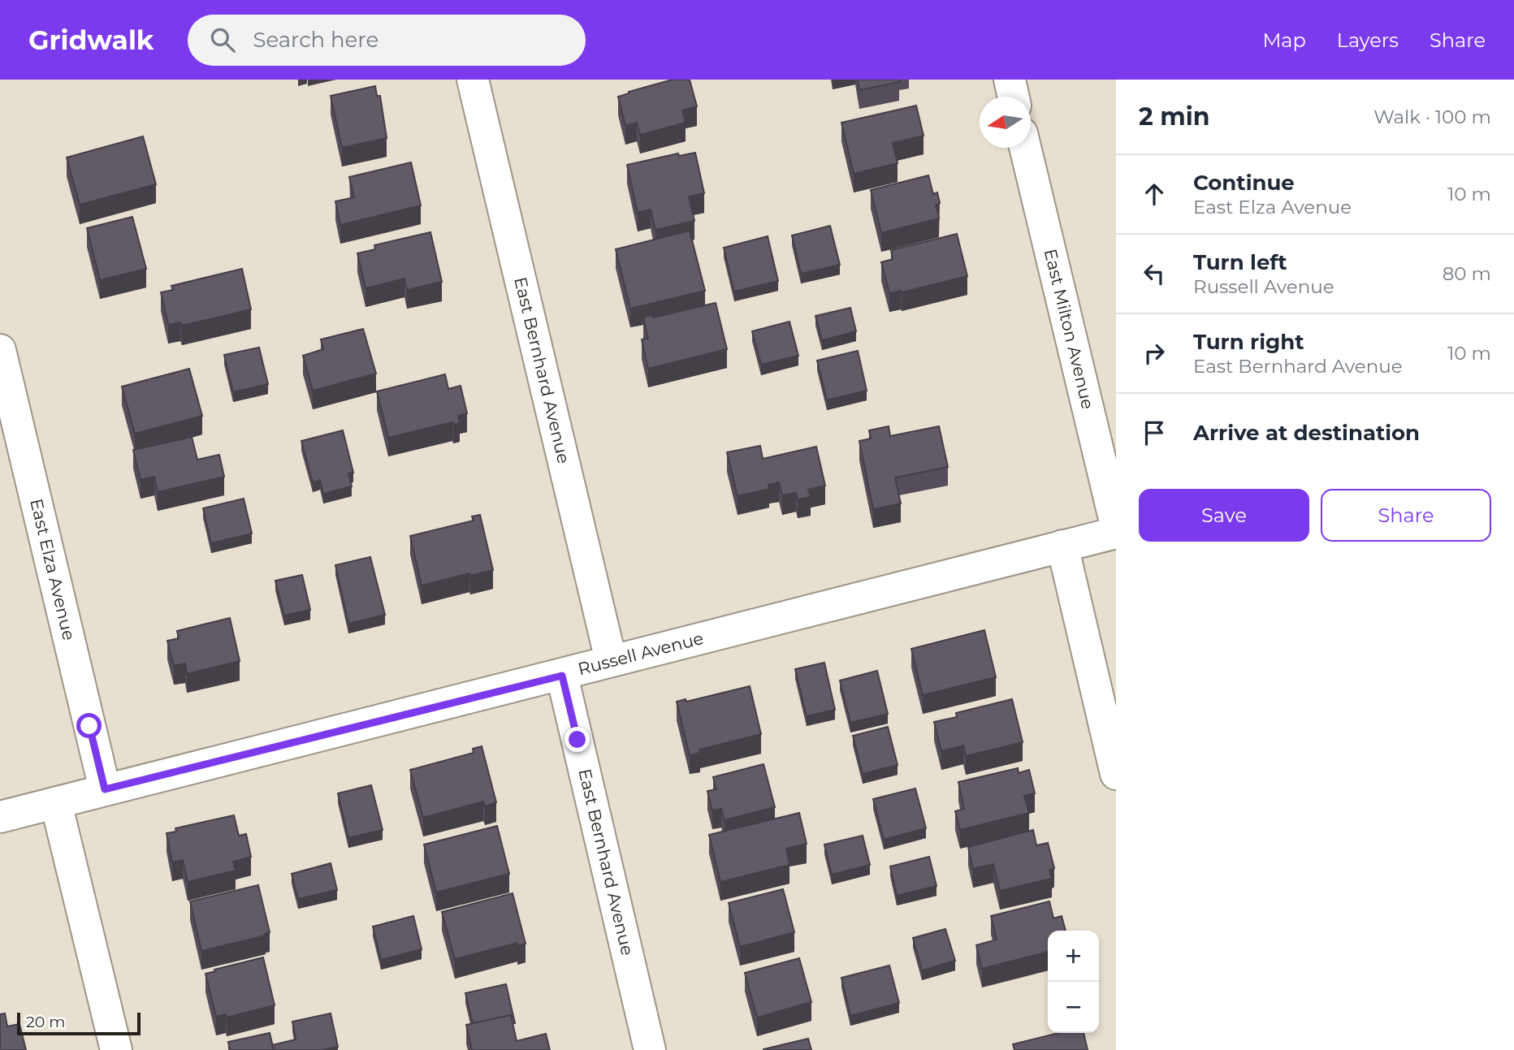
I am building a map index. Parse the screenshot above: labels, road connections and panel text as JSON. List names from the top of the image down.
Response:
{
  "streets": {
    "street": [
      "East Milton Avenue",
      "East Bernhard Avenue",
      "East Elza Avenue",
      "Russell Avenue"
    ]
  },
  "crossings": [
    ["East Bernhard Avenue", "Russell Avenue"],
    ["East Elza Avenue", "Russell Avenue"]
  ],
  "scale_bar": "20 m",
  "north": "left",
  "page": {
    "header": "Gridwalk",
    "search": "Search here",
    "nav": ["Map", "Layers", "Share"],
    "heading": ["2 min", "Walk · 100 m"],
    "list": [
      ["Continue", "East Elza Avenue", "10 m"],
      ["Turn left", "Russell Avenue", "80 m"],
      ["Turn right", "East Bernhard Avenue", "10 m"],
      "Arrive at destination"
    ],
    "buttons": ["Save", "Share"],
    "map_buttons": ["+", "−"],
    "scale": "20 m"
  }
}
